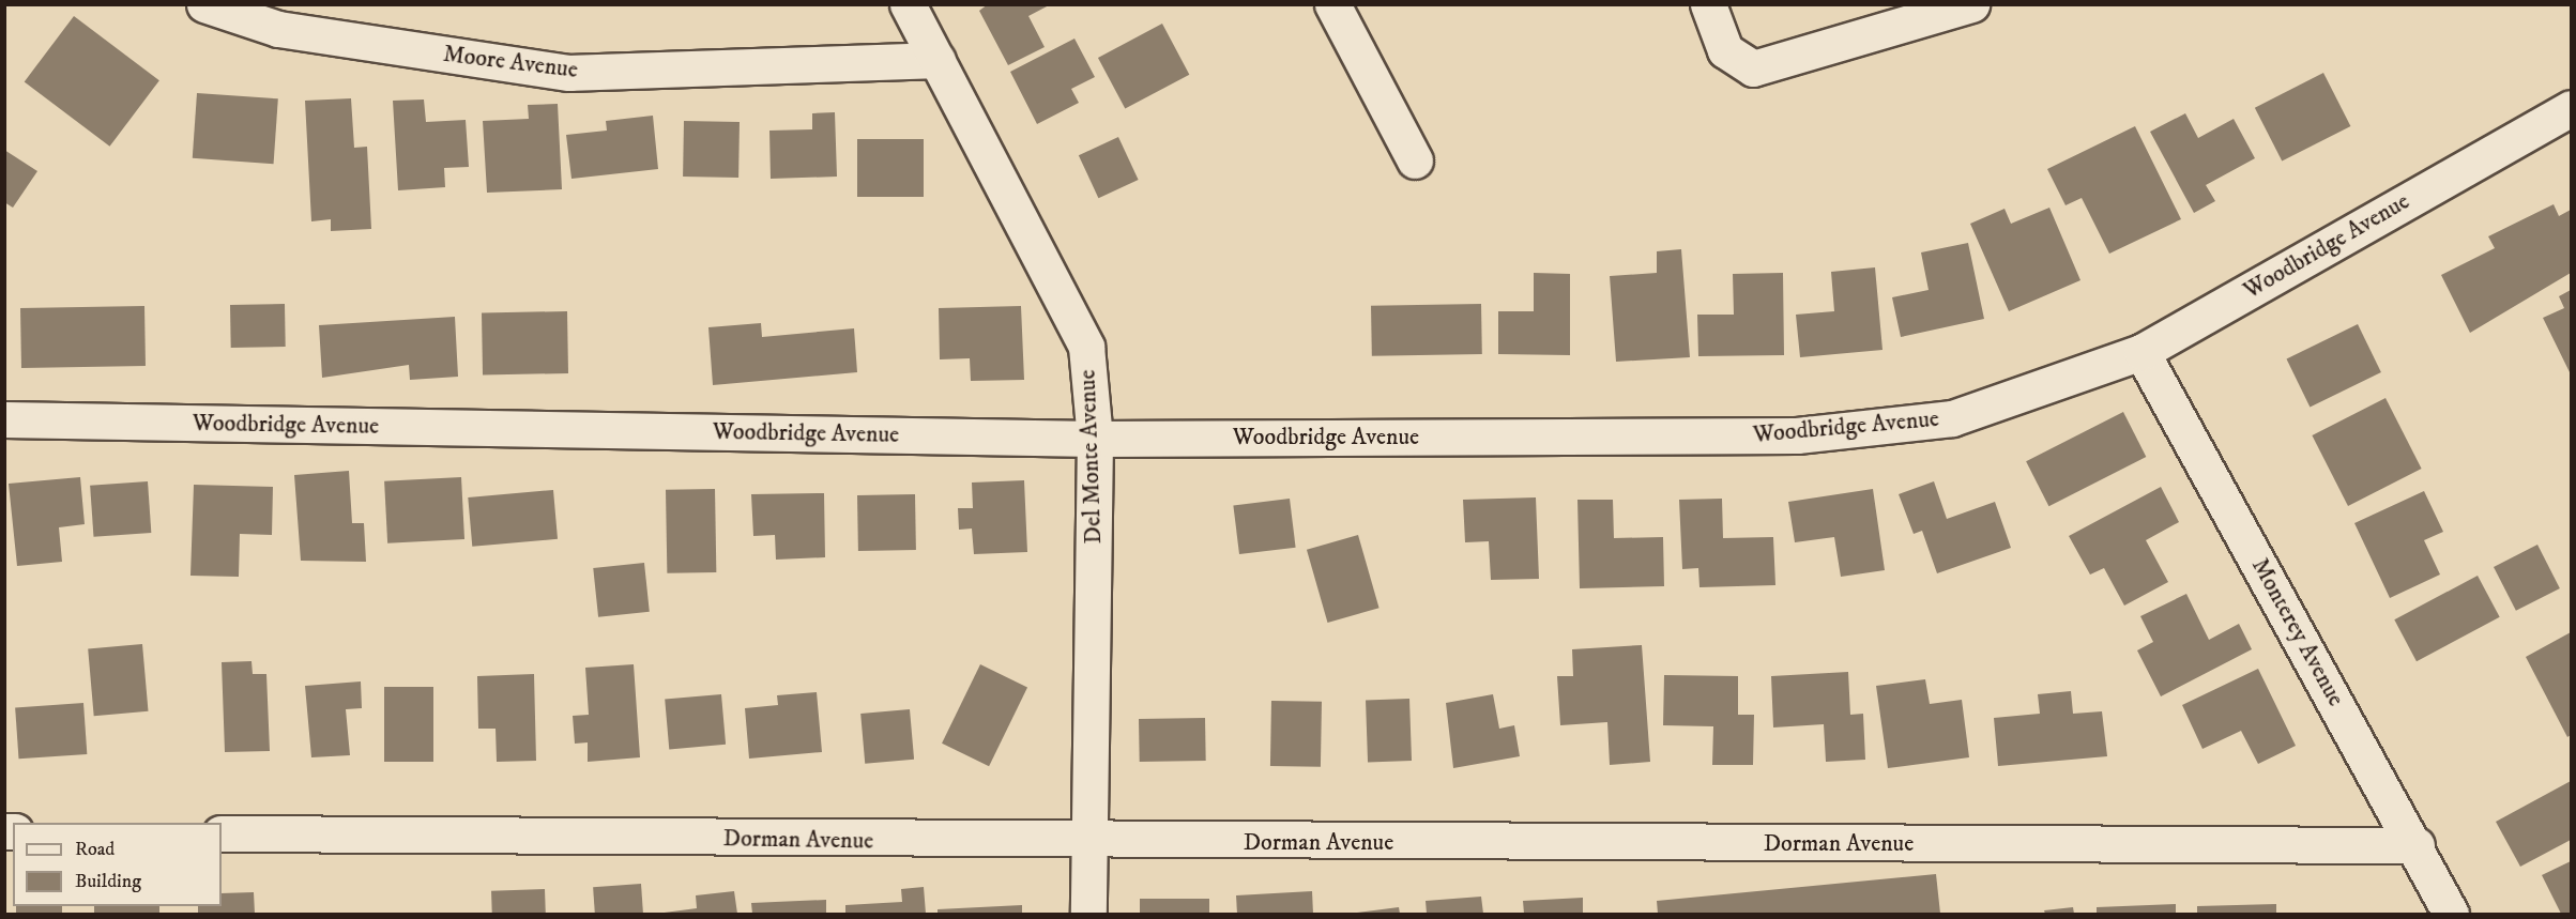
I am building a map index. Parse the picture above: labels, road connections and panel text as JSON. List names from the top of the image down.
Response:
{
  "streets": {
    "street": [
      "Moore Avenue",
      "Woodbridge Avenue",
      "Del Monte Avenue",
      "Monterey Avenue",
      "Dorman Avenue"
    ]
  },
  "crossings": [
    ["Moore Avenue", "Del Monte Avenue"],
    ["Woodbridge Avenue", "Del Monte Avenue"],
    ["Woodbridge Avenue", "Monterey Avenue"],
    ["Del Monte Avenue", "Dorman Avenue"],
    ["Monterey Avenue", "Dorman Avenue"]
  ],
  "legend": ["Road", "Building"]
}
